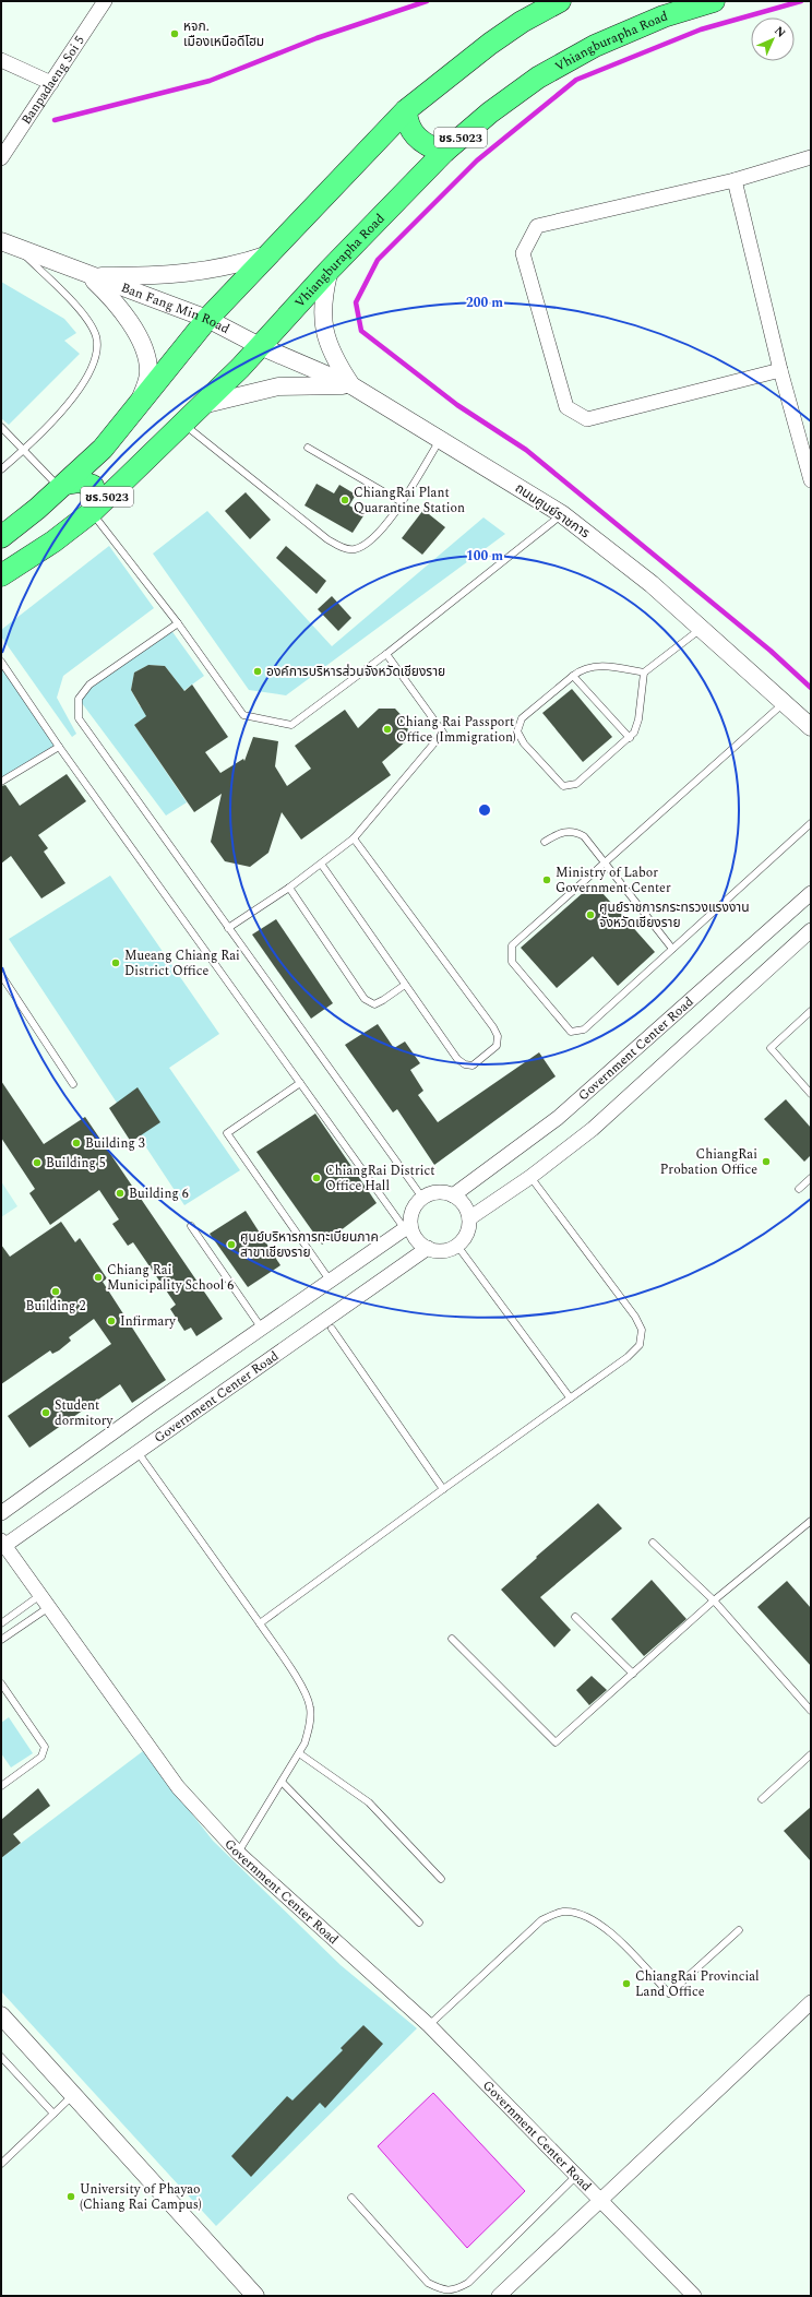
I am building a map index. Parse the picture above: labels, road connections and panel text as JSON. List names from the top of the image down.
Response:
{
  "streets": {
    "main road": ["Vhiangburapha Road", "ชร.5023"],
    "street": [
      "Banpadaeng Soi 5",
      "Ban Fang Min Road",
      "ถนนศูนย์ราชการ",
      "Government Center Road"
    ]
  },
  "crossings": [
    ["Vhiangburapha Road", "Ban Fang Min Road"],
    ["Vhiangburapha Road", "ถนนศูนย์ราชการ"],
    ["ชร.5023", "Ban Fang Min Road"],
    ["Ban Fang Min Road", "ถนนศูนย์ราชการ"]
  ],
  "places": [
    "หจก. เมืองเหนือดีโฮม",
    "ChiangRai Plant Quarantine Station",
    "องค์การบริหารส่วนจังหวัดเชียงราย",
    "Chiang Rai Passport Office (Immigration)",
    "Ministry of Labor Government Center",
    "ศูนย์ราชการกระทรวงแรงงาน จังหวัดเชียงราย",
    "Mueang Chiang Rai District Office",
    "Building 3",
    "ChiangRai Probation Office",
    "Building 5",
    "ChiangRai District Office Hall",
    "Building 6",
    "ศูนย์บริหารการทะเบียนภาค สาขาเชียงราย",
    "Chiang Rai Municipality School 6",
    "Building 2",
    "Infirmary",
    "Student dormitory",
    "ChiangRai Provincial Land Office",
    "University of Phayao (Chiang Rai Campus)"
  ],
  "north": "top right",
  "rings": ["200 m", "100 m"]
}
